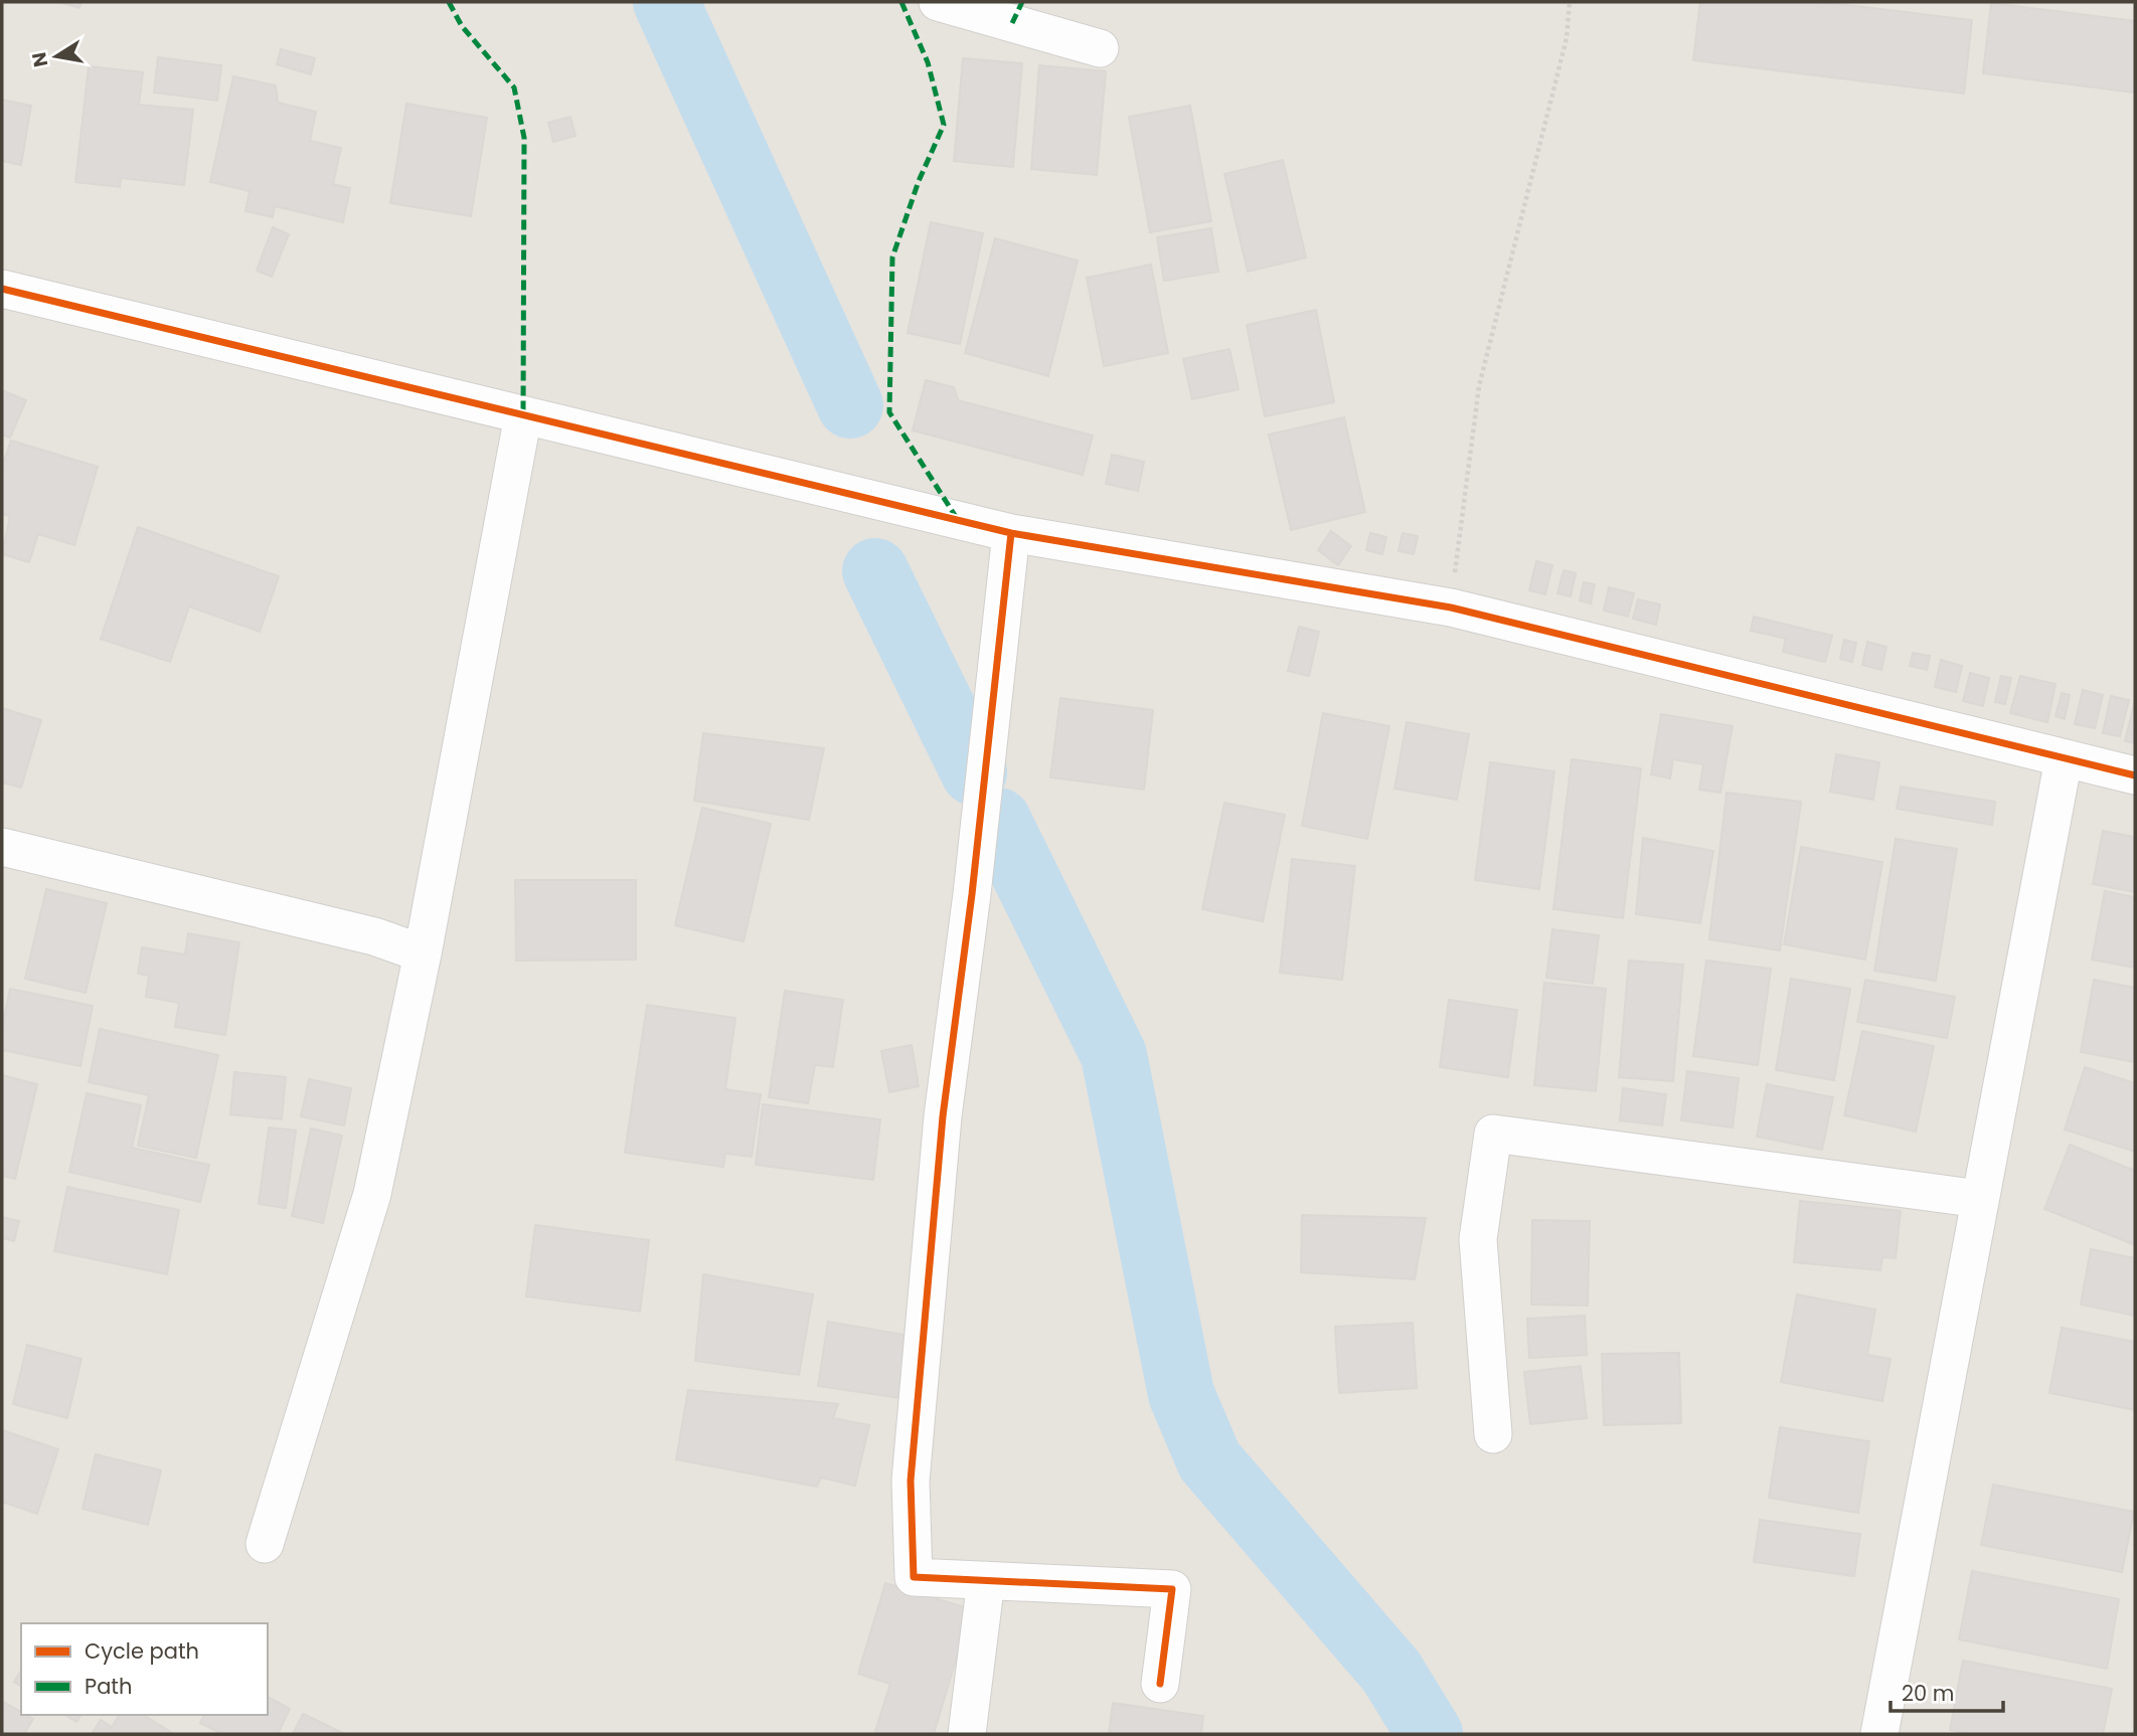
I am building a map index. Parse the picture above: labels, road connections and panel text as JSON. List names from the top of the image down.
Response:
{
  "legend": ["Cycle path", "Path"],
  "scale_bar": "20 m",
  "north": "left"
}
